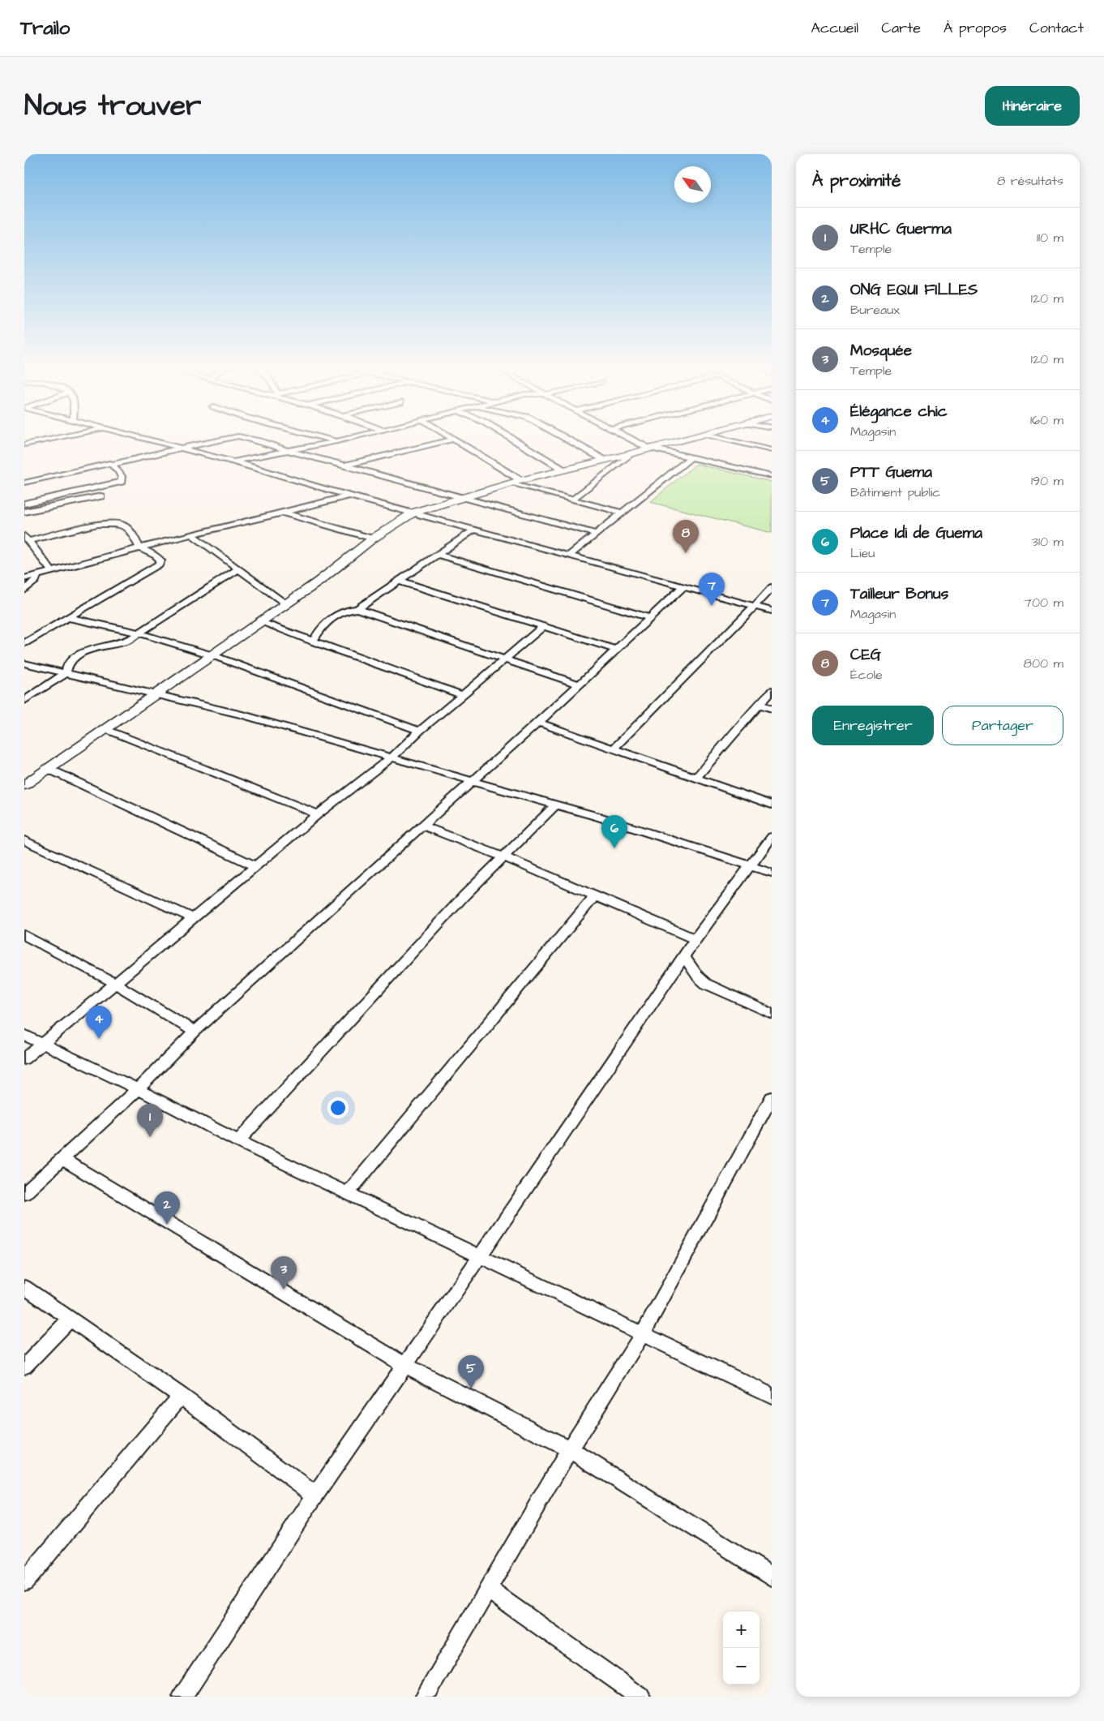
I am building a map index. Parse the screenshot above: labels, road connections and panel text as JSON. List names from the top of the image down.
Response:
{
  "north": "top left",
  "page": {
    "header": "Trailo",
    "nav": [
      "Accueil",
      "Carte",
      "À propos",
      "Contact"
    ],
    "title": "Nous trouver",
    "buttons": [
      "Itinéraire",
      ["Enregistrer", "Partager"]
    ],
    "heading": ["À proximité", "8 résultats"],
    "list": [
      {
        "mark": "1",
        "name": "URHC Guerma",
        "note": "Temple",
        "value": "110 m"
      },
      {
        "mark": "2",
        "name": "ONG EQUI FILLES",
        "note": "Bureaux",
        "value": "120 m"
      },
      {
        "mark": "3",
        "name": "Mosquée",
        "note": "Temple",
        "value": "120 m"
      },
      {
        "mark": "4",
        "name": "Élégance chic",
        "note": "Magasin",
        "value": "160 m"
      },
      {
        "mark": "5",
        "name": "PTT Guema",
        "note": "Bâtiment public",
        "value": "190 m"
      },
      {
        "mark": "6",
        "name": "Place Idi de Guema",
        "note": "Lieu",
        "value": "310 m"
      },
      {
        "mark": "7",
        "name": "Tailleur Bonus",
        "note": "Magasin",
        "value": "700 m"
      },
      {
        "mark": "8",
        "name": "CEG",
        "note": "École",
        "value": "800 m"
      }
    ],
    "pins": [
      "8",
      "7",
      "6",
      "4",
      "1",
      "2",
      "3",
      "5"
    ],
    "map_buttons": ["+", "−"]
  }
}
